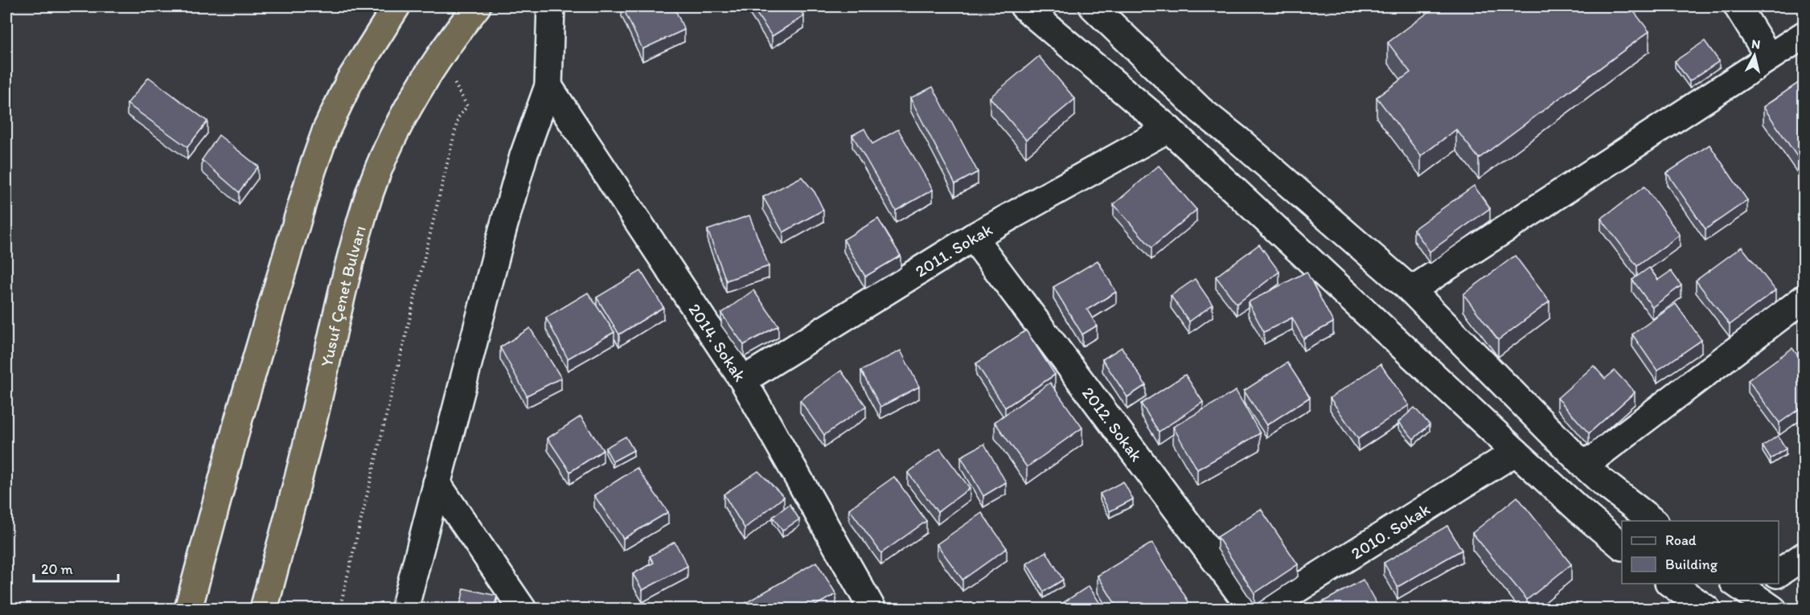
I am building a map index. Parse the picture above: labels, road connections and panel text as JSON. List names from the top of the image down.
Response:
{
  "streets": {
    "highway": ["Yusuf Çenet Bulvarı"],
    "street": [
      "2011. Sokak",
      "2014. Sokak",
      "2012. Sokak",
      "2010. Sokak"
    ]
  },
  "crossings": [
    ["2011. Sokak", "2014. Sokak"],
    ["2011. Sokak", "2012. Sokak"]
  ],
  "legend": ["Road", "Building"],
  "scale_bar": "20 m",
  "north": "top"
}
